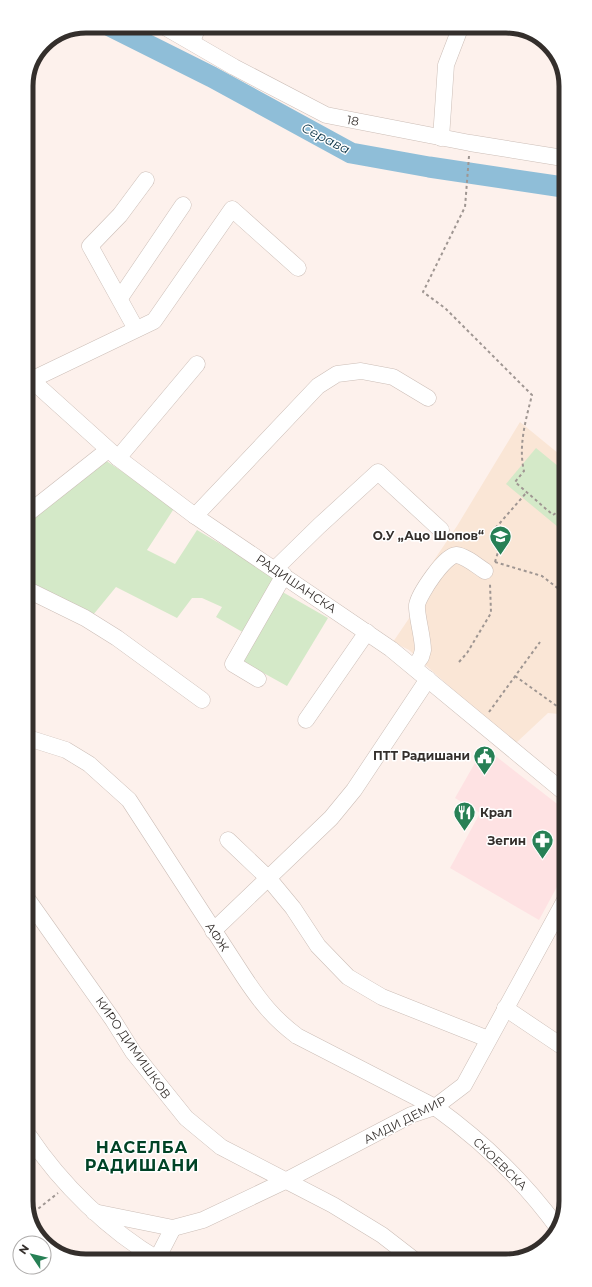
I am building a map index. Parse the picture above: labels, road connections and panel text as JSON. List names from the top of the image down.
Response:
{
  "streets": {
    "street": [
      "18",
      "РАДИШАНСКА",
      "АФЖ",
      "КИРО ДИМИШКОВ",
      "АМДИ ДЕМИР",
      "СКОЕВСКА"
    ]
  },
  "crossings": [
    ["АФЖ", "АМДИ ДЕМИР"],
    ["АФЖ", "СКОЕВСКА"],
    ["КИРО ДИМИШКОВ", "АМДИ ДЕМИР"],
    ["АМДИ ДЕМИР", "СКОЕВСКА"]
  ],
  "districts": ["НАСЕЛБА РАДИШАНИ"],
  "water": ["Серава"],
  "places": {
    "school or university": ["О.У „Ацо Шопов“"],
    "public building": ["ПТТ Радишани"],
    "restaurant": ["Крал"],
    "pharmacy": ["Зегин"]
  },
  "north": "top left"
}
